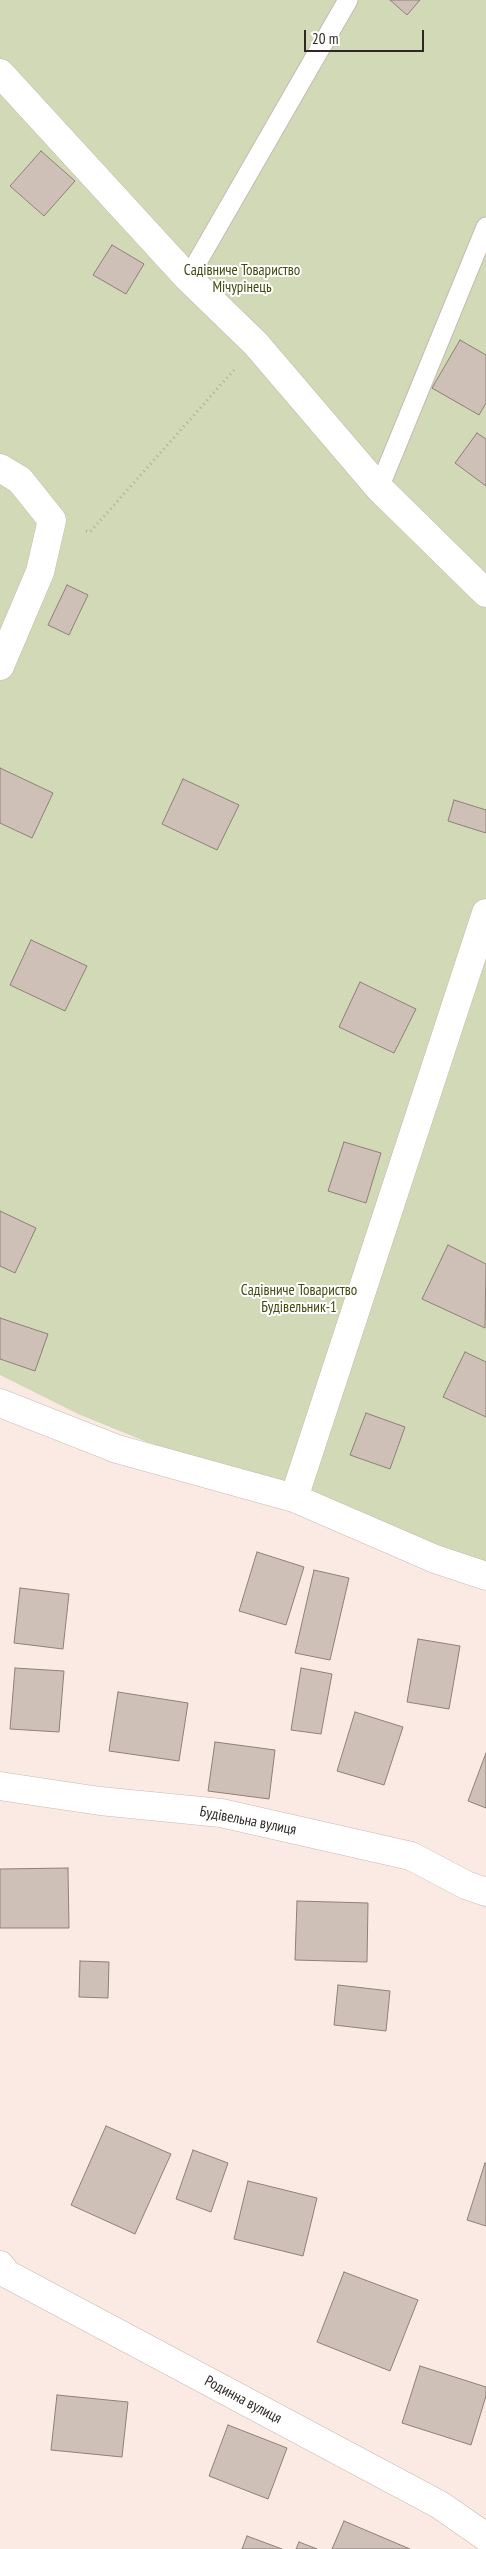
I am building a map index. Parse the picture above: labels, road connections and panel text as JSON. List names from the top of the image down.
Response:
{
  "streets": {
    "street": ["Будівельна вулиця", "Родинна вулиця"]
  },
  "parks": ["Садівниче Товариство Мічурінець", "Садівниче Товариство Будівельник-1"],
  "scale_bar": "20 m"
}
